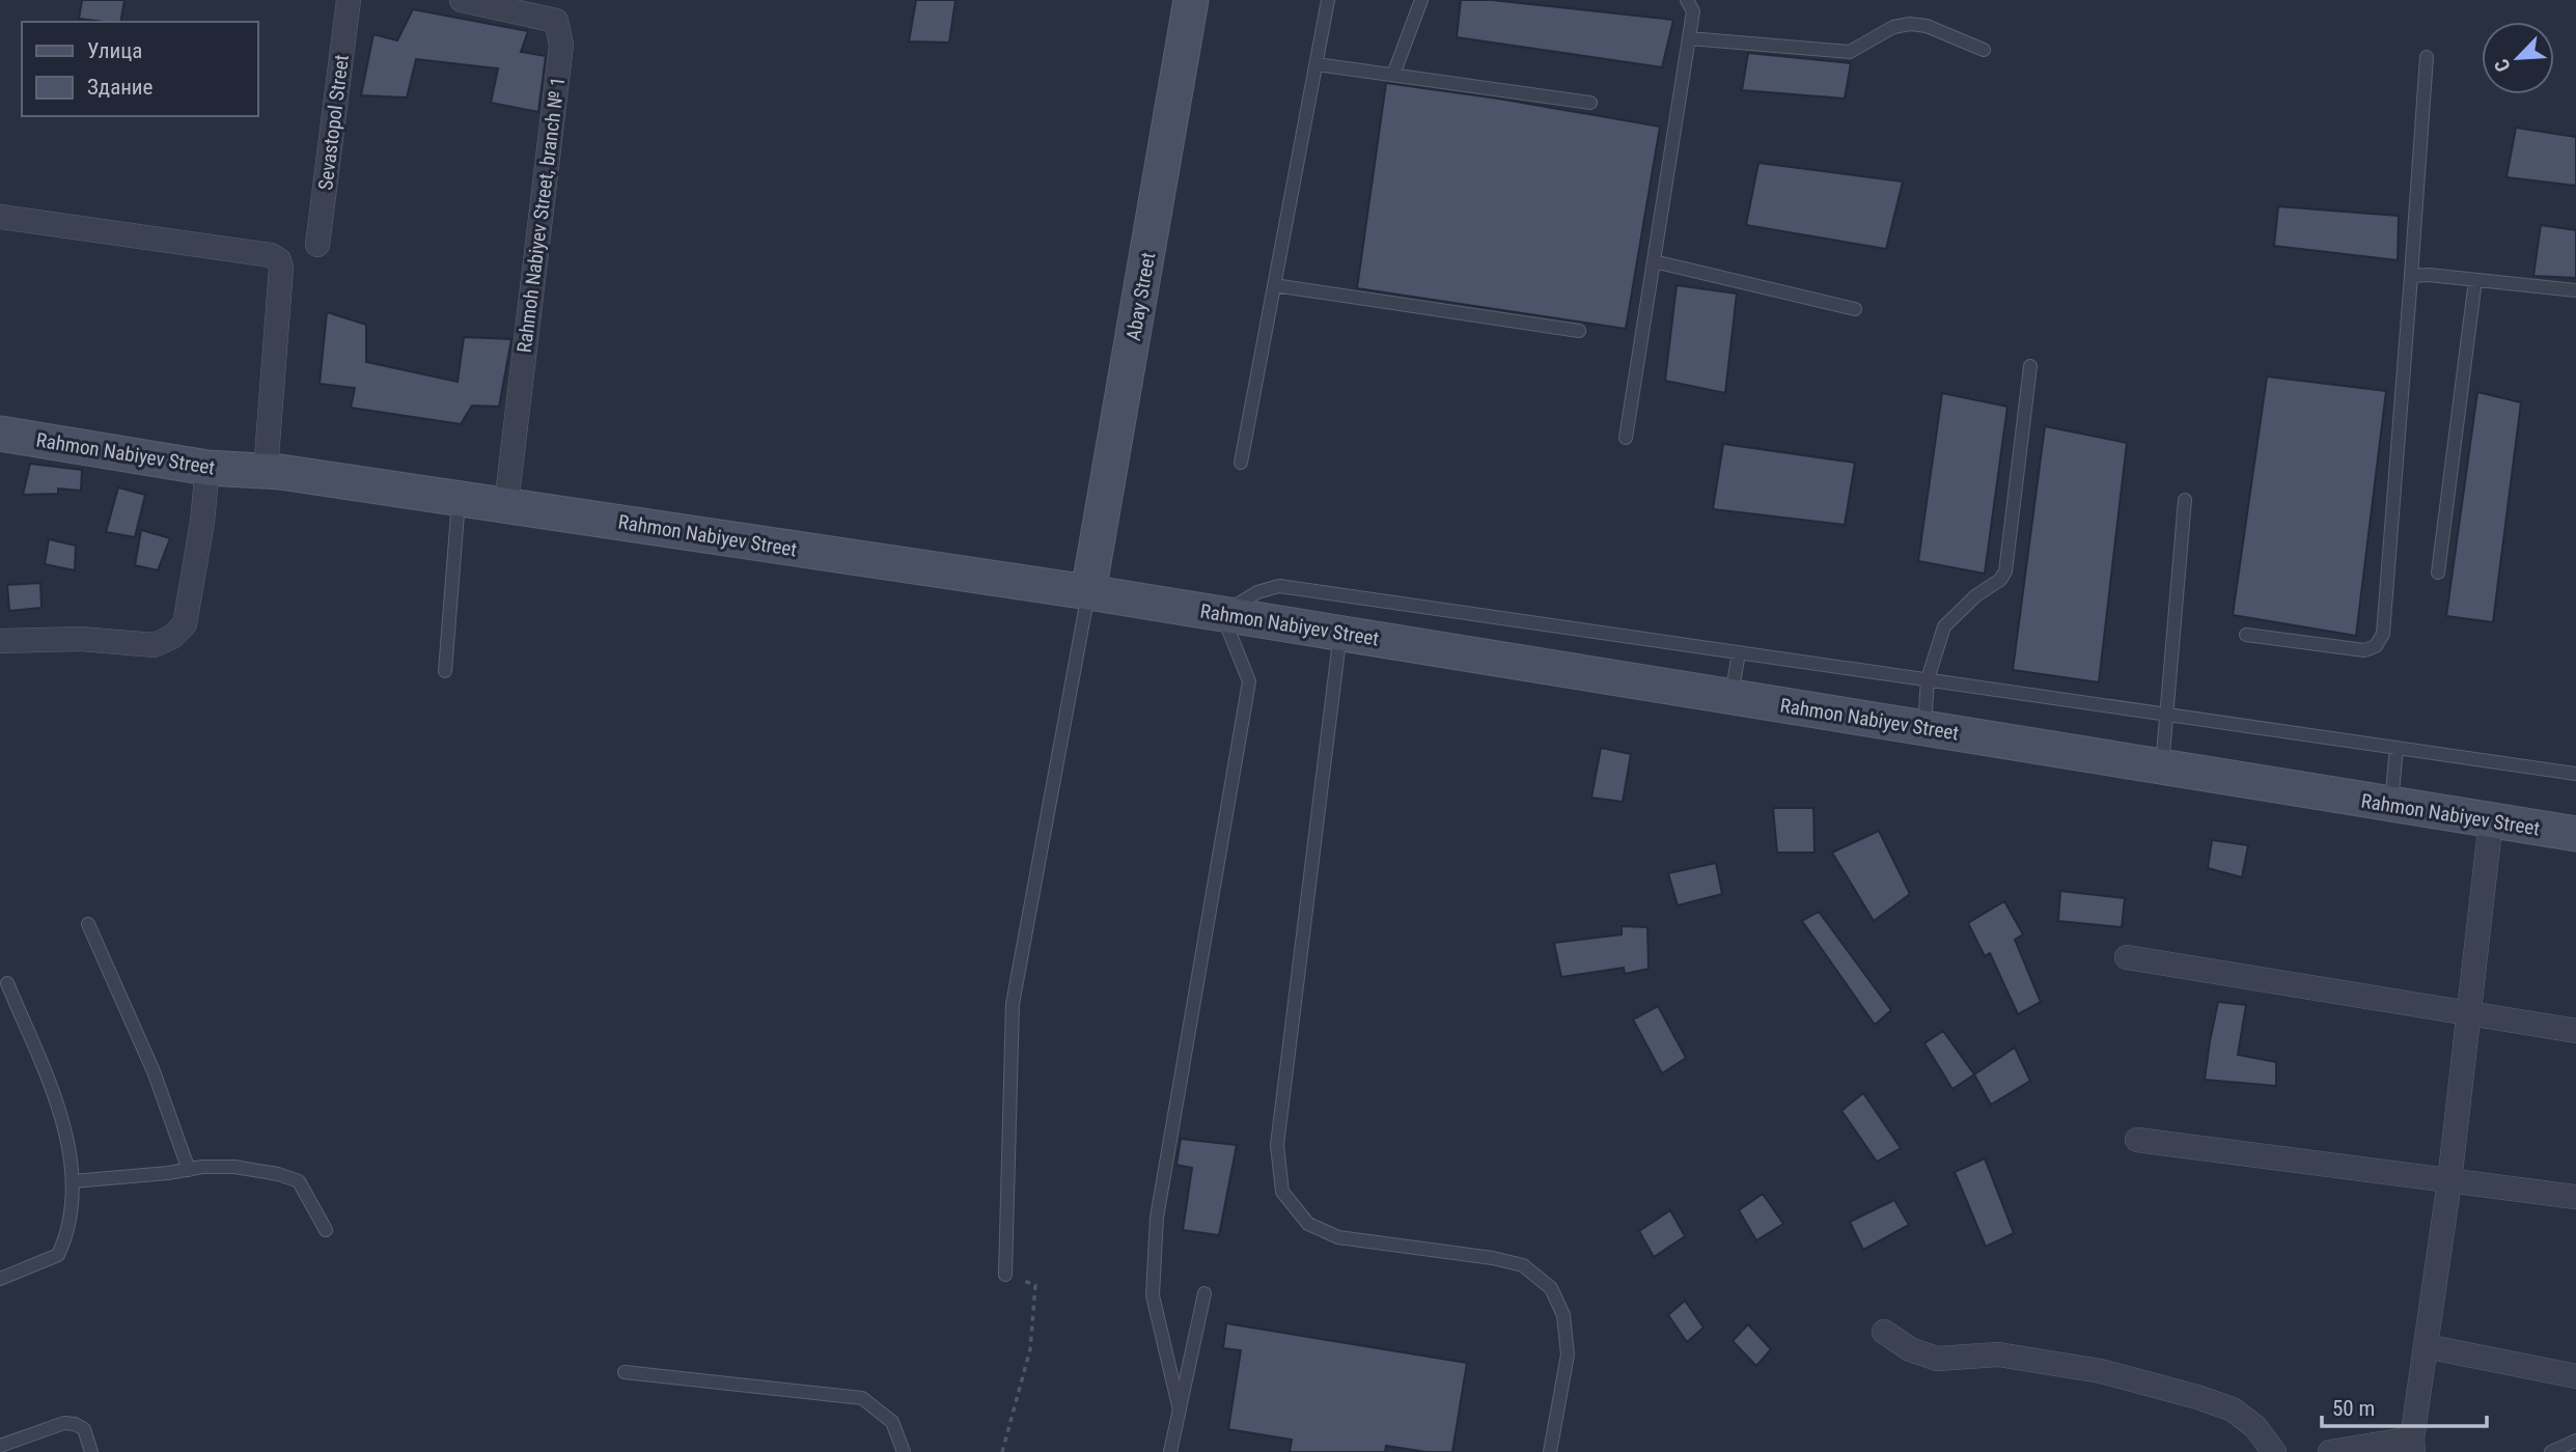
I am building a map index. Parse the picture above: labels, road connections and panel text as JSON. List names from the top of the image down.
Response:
{
  "streets": {
    "main road": ["Abay Street", "Rahmon Nabiyev Street"],
    "street": ["Sevastopol Street", "Rahmoh Nabiyev Street, branch № 1"]
  },
  "crossings": [
    ["Rahmoh Nabiyev Street, branch № 1", "Rahmon Nabiyev Street"],
    ["Abay Street", "Rahmon Nabiyev Street"]
  ],
  "legend": ["Улица", "Здание"],
  "scale_bar": "50 m",
  "north": "bottom left"
}
